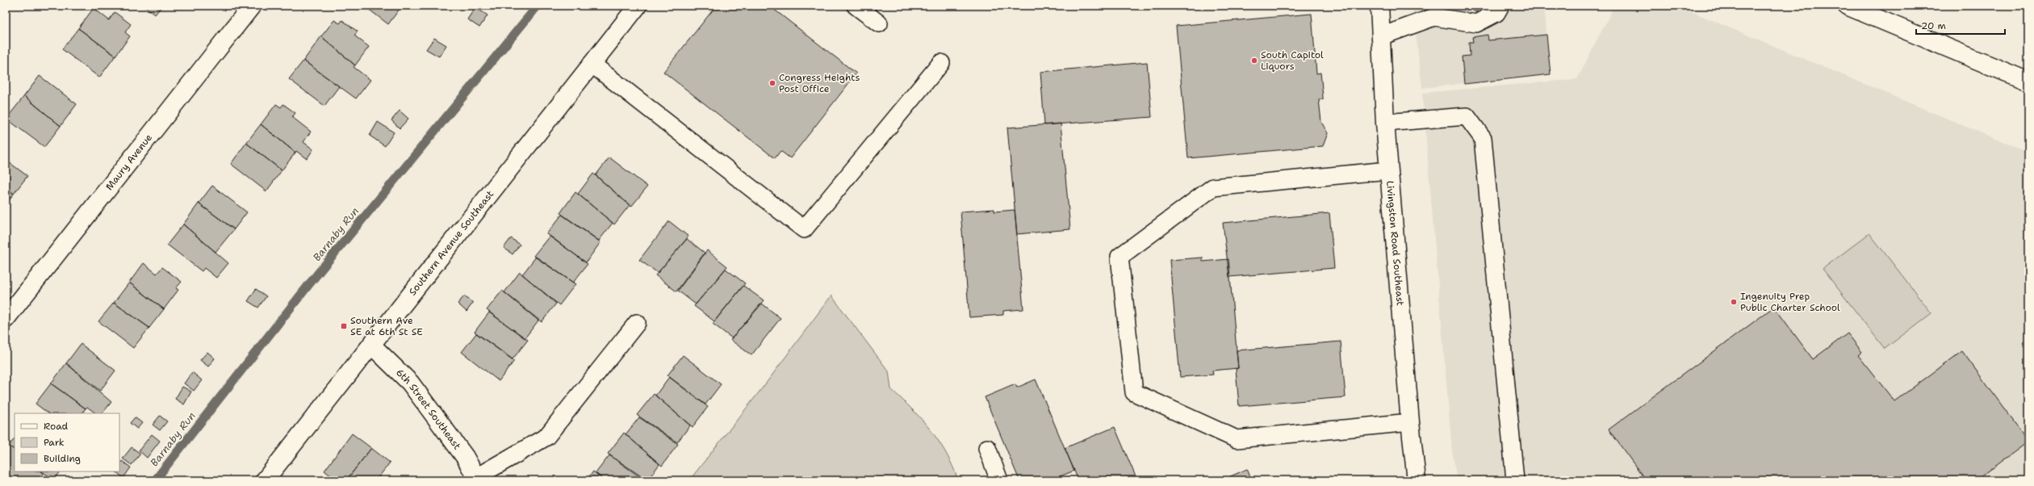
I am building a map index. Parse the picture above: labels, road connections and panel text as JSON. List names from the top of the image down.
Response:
{
  "streets": {
    "street": [
      "Maury Avenue",
      "Southern Avenue Southeast",
      "Livingston Road Southeast",
      "6th Street Southeast"
    ]
  },
  "crossings": [
    ["Southern Avenue Southeast", "6th Street Southeast"]
  ],
  "water": ["Barnaby Run"],
  "places": {
    "other": ["South Capitol Liquors", "Congress Heights Post Office", "Ingenuity Prep Public Charter School"],
    "transit": ["Southern Ave SE at 6th St SE"]
  },
  "legend": ["Road", "Park", "Building"],
  "scale_bar": "20 m"
}
